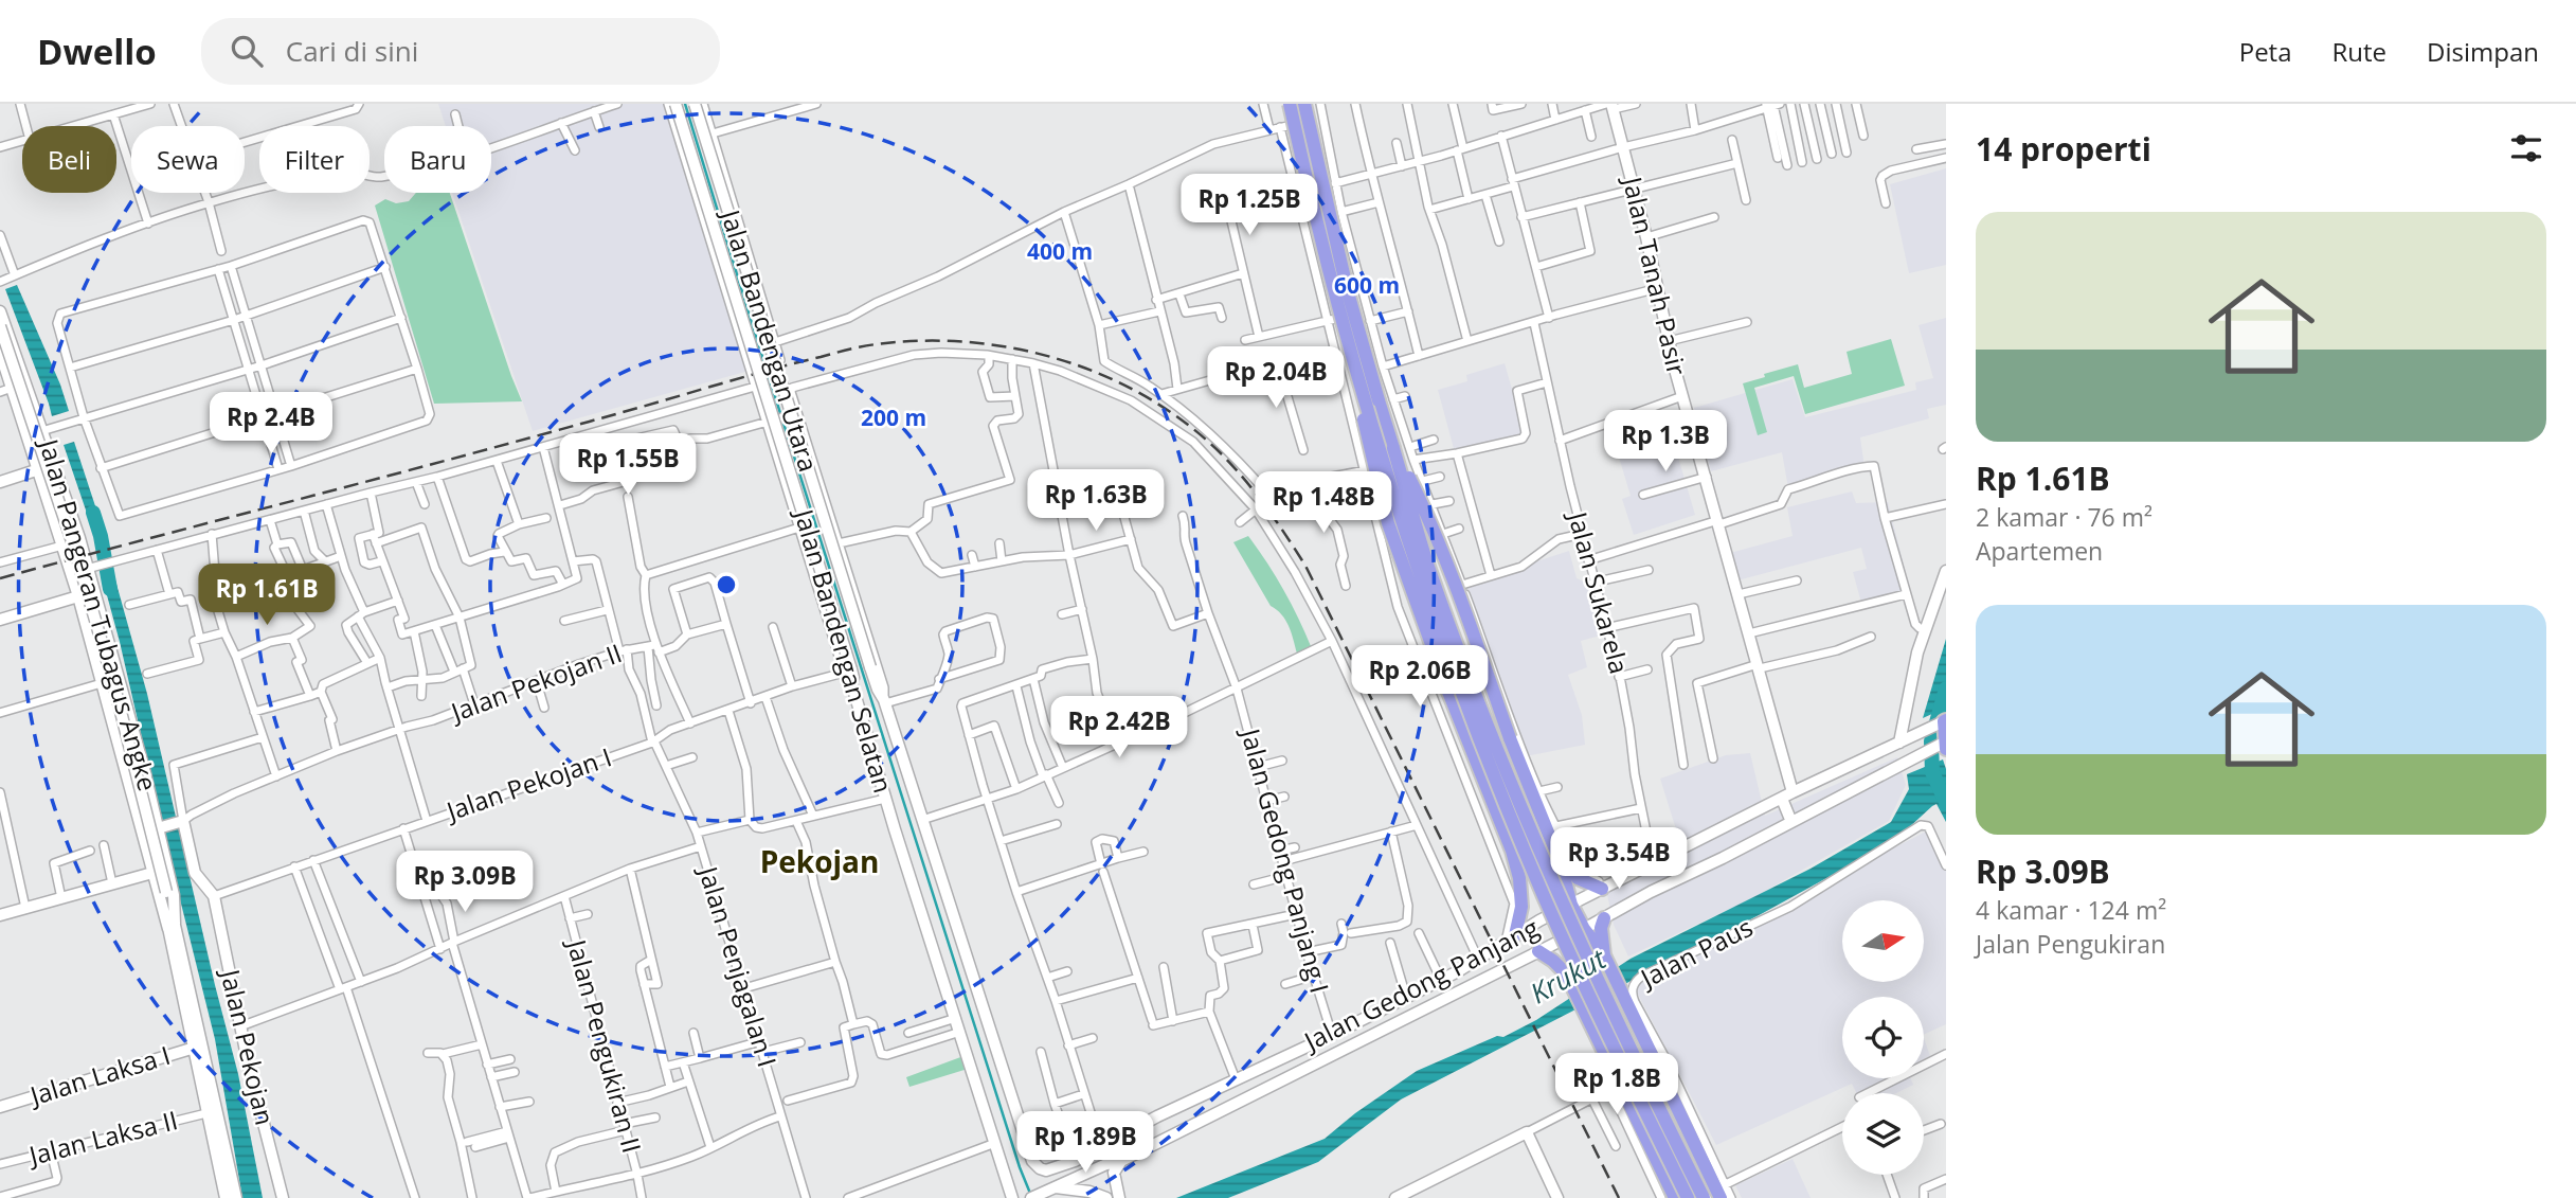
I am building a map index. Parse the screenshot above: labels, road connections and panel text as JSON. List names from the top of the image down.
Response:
{
  "streets": {
    "main road": [
      "Jalan Tanah Pasir",
      "Jalan Bandengan Utara",
      "Jalan Pangeran Tubagus Angke",
      "Jalan Bandengan Selatan",
      "Jalan Gedong Panjang",
      "Jalan Pekojan",
      "Jalan Laksa I"
    ],
    "street": [
      "Jalan Sukarela",
      "Jalan Pekojan II",
      "Jalan Pekojan I",
      "Jalan Gedong Panjang I",
      "Jalan Paus",
      "Jalan Penjagalan I",
      "Jalan Pengukiran II",
      "Jalan Laksa II"
    ]
  },
  "crossings": [
    ["Jalan Tanah Pasir", "Jalan Gedong Panjang"],
    ["Jalan Bandengan Utara", "Jalan Gedong Panjang"],
    ["Jalan Sukarela", "Jalan Gedong Panjang"],
    ["Jalan Pangeran Tubagus Angke", "Jalan Laksa I"],
    ["Jalan Pangeran Tubagus Angke", "Jalan Laksa II"],
    ["Jalan Bandengan Selatan", "Jalan Pekojan I"],
    ["Jalan Pekojan II", "Jalan Penjagalan I"],
    ["Jalan Pekojan I", "Jalan Penjagalan I"],
    ["Jalan Pekojan I", "Jalan Pekojan"],
    ["Jalan Gedong Panjang I", "Jalan Gedong Panjang"]
  ],
  "districts": ["Pekojan"],
  "water": ["Krukut"],
  "north": "right",
  "page": {
    "header": "Dwello",
    "search": "Cari di sini",
    "nav": ["Peta", "Rute", "Disimpan"],
    "heading": "14 properti",
    "chip": [
      "Beli",
      "Sewa",
      "Filter",
      "Baru"
    ],
    "price": [
      "Rp 1.25B",
      "Rp 2.04B",
      "Rp 2.4B",
      "Rp 1.3B",
      "Rp 1.55B",
      "Rp 1.63B",
      "Rp 1.48B",
      "Rp 1.61B",
      "Rp 2.06B",
      "Rp 2.42B",
      "Rp 3.54B",
      "Rp 3.09B",
      "Rp 1.8B",
      "Rp 1.89B"
    ],
    "list": [
      {
        "name": "Rp 1.61B",
        "note": "2 kamar · 76 m² · Apartemen"
      },
      {
        "name": "Rp 3.09B",
        "note": "4 kamar · 124 m² · Jalan Pengukiran"
      }
    ]
  },
  "rings": ["400 m", "600 m", "200 m"]
}
